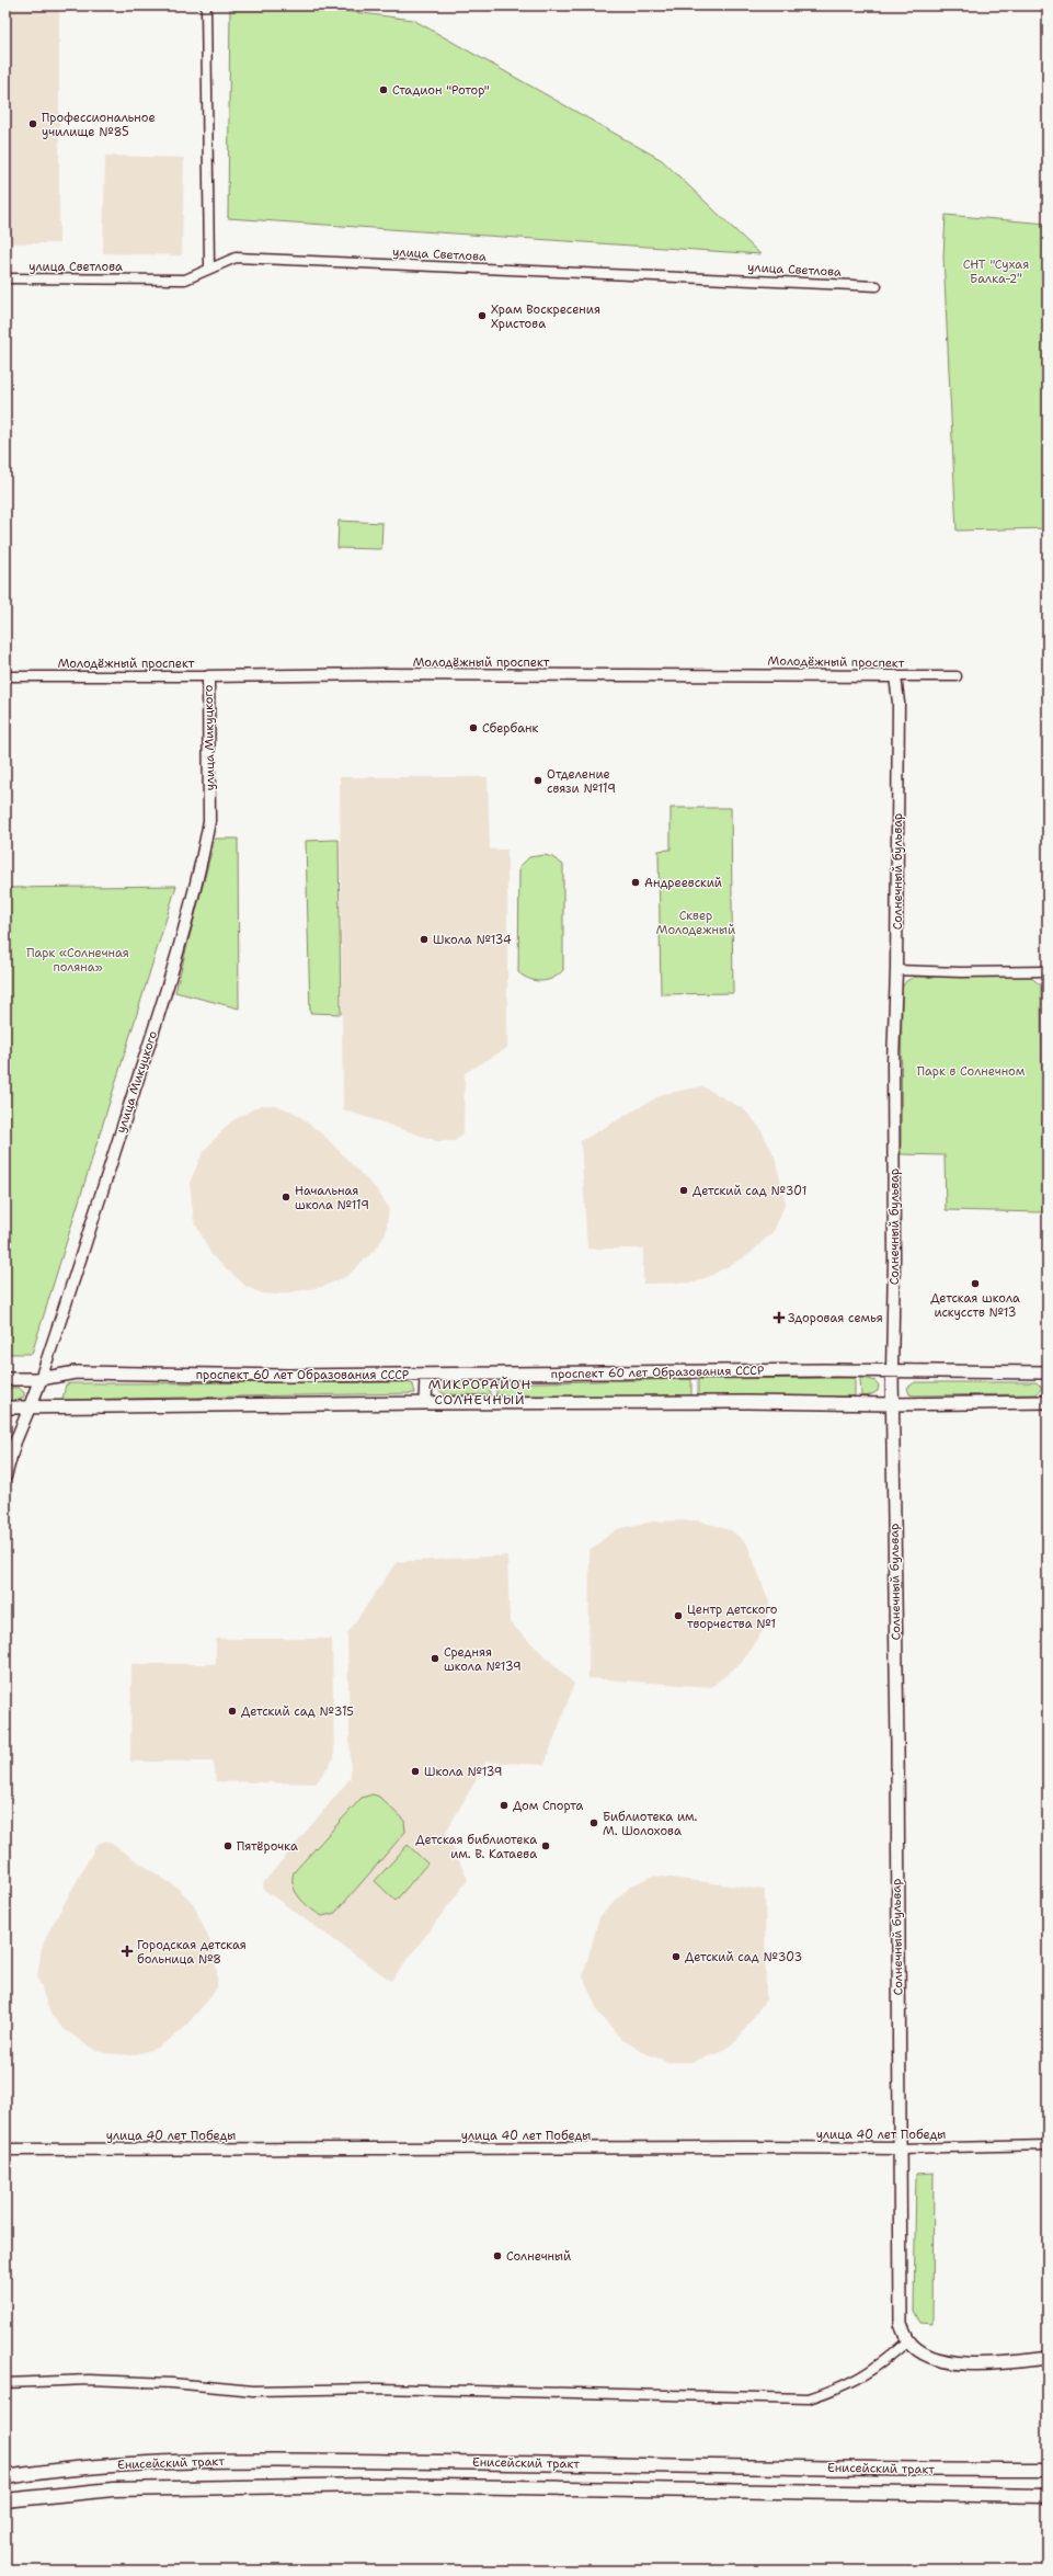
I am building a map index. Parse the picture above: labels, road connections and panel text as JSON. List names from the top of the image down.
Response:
{
  "streets": {
    "main road": [
      "улица Микуцкого",
      "Солнечный бульвар",
      "проспект 60 лет Образования СССР",
      "Енисейский тракт"
    ],
    "street": ["улица Светлова", "Молодёжный проспект", "улица 40 лет Победы"]
  },
  "crossings": [
    ["Молодёжный проспект", "улица Микуцкого"],
    ["Молодёжный проспект", "Солнечный бульвар"],
    ["улица Микуцкого", "проспект 60 лет Образования СССР"],
    ["Солнечный бульвар", "проспект 60 лет Образования СССР"],
    ["Солнечный бульвар", "улица 40 лет Победы"]
  ],
  "districts": ["МИКРОРАЙОН СОЛНЕЧНЫЙ"],
  "parks": [
    "СНТ \"Сухая Балка-2\"",
    "Сквер Молодежный",
    "Парк «Солнечная поляна»",
    "Парк в Солнечном"
  ],
  "places": {
    "other": [
      "Стадион \"Ротор\"",
      "Профессиональное училище №85",
      "Храм Воскресения Христова",
      "Сбербанк",
      "Отделение связи №119",
      "Андреевский",
      "Школа №134",
      "Детский сад №301",
      "Начальная школа №119",
      "Детская школа искусств №13",
      "Центр детского творчества №1",
      "Средняя школа №139",
      "Детский сад №315",
      "Школа №139",
      "Дом Спорта",
      "Библиотека им. М. Шолохова",
      "Пятёрочка",
      "Детская библиотека им. В. Катаева",
      "Детский сад №303",
      "Солнечный"
    ],
    "health": ["Здоровая семья", "Городская детская больница №8"]
  }
}
